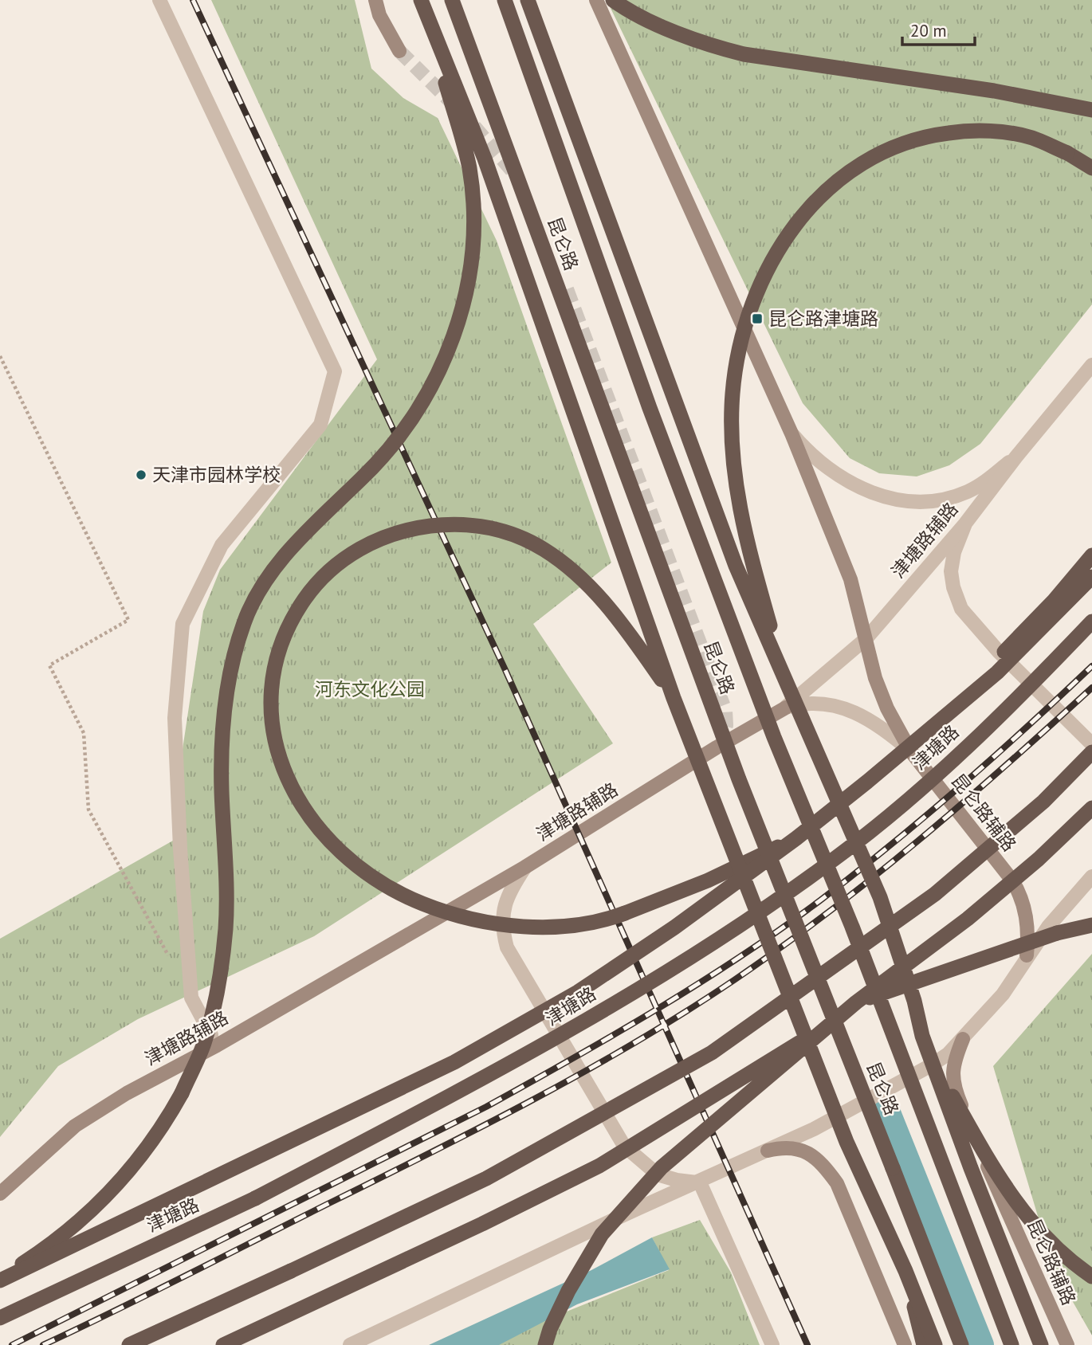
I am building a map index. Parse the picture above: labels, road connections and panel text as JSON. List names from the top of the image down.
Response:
{
  "streets": {
    "highway": ["昆仑路", "津塘路"],
    "main road": ["津塘路辅路", "昆仑路辅路"]
  },
  "crossings": [
    ["津塘路辅路", "昆仑路辅路"]
  ],
  "parks": ["河东文化公园"],
  "places": {
    "transit": ["昆仑路津塘路"],
    "other": ["天津市园林学校"]
  },
  "scale_bar": "20 m"
}
